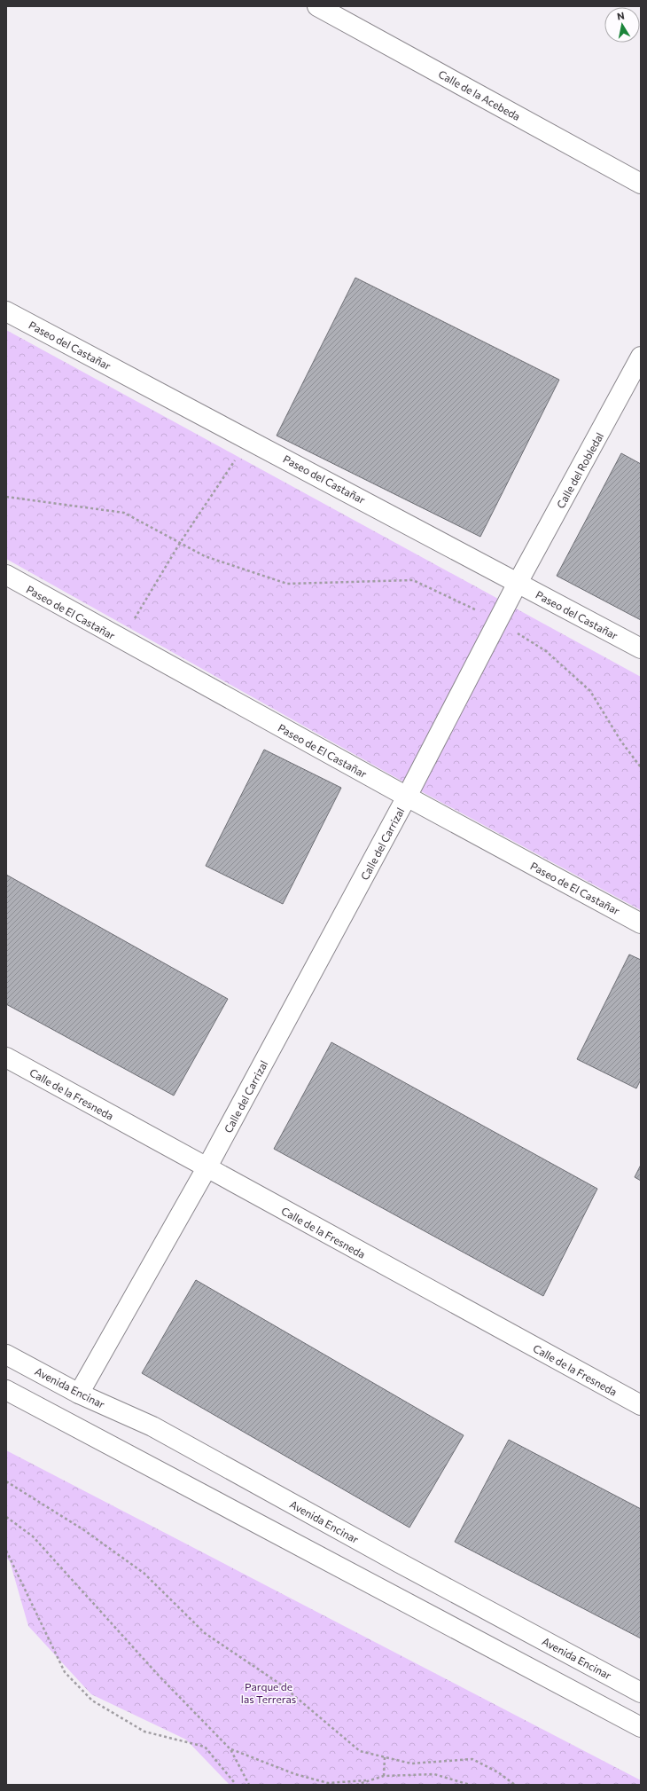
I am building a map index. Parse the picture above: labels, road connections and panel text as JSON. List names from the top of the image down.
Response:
{
  "streets": {
    "street": [
      "Calle de la Acebeda",
      "Paseo del Castañar",
      "Calle del Robledal",
      "Paseo de El Castañar",
      "Calle del Carrizal",
      "Calle de la Fresneda",
      "Avenida Encinar"
    ]
  },
  "crossings": [
    ["Paseo del Castañar", "Calle del Robledal"],
    ["Calle del Robledal", "Calle del Carrizal"],
    ["Paseo de El Castañar", "Calle del Carrizal"],
    ["Calle del Carrizal", "Calle de la Fresneda"],
    ["Calle del Carrizal", "Avenida Encinar"]
  ],
  "parks": ["Parque de las Terreras"],
  "north": "top"
}
